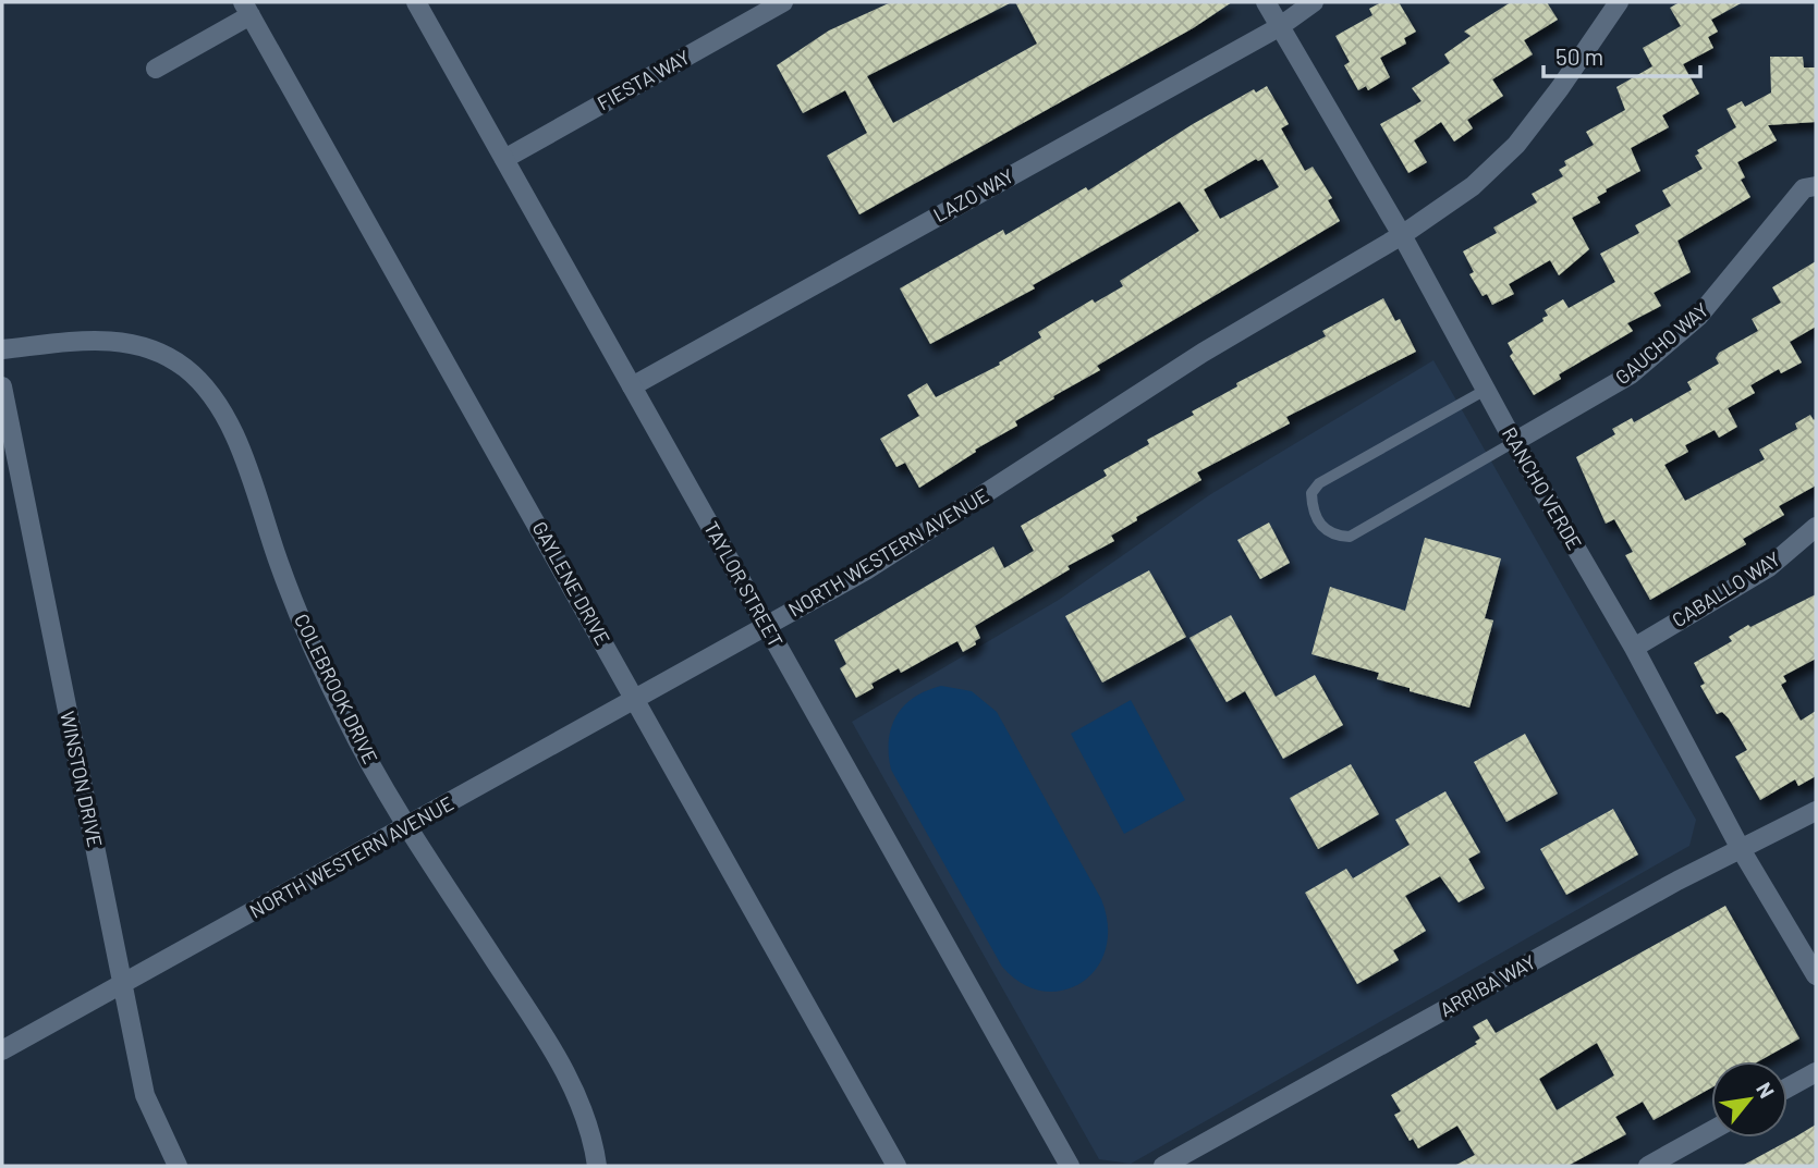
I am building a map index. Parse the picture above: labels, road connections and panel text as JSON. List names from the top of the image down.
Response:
{
  "streets": {
    "street": [
      "FIESTA WAY",
      "LAZO WAY",
      "GAUCHO WAY",
      "RANCHO VERDE",
      "NORTH WESTERN AVENUE",
      "GAYLENE DRIVE",
      "TAYLOR STREET",
      "CABALLO WAY",
      "COLEBROOK DRIVE",
      "WINSTON DRIVE",
      "ARRIBA WAY"
    ]
  },
  "crossings": [
    ["FIESTA WAY", "TAYLOR STREET"],
    ["LAZO WAY", "RANCHO VERDE"],
    ["LAZO WAY", "TAYLOR STREET"],
    ["GAUCHO WAY", "RANCHO VERDE"],
    ["RANCHO VERDE", "NORTH WESTERN AVENUE"],
    ["RANCHO VERDE", "CABALLO WAY"],
    ["RANCHO VERDE", "ARRIBA WAY"],
    ["NORTH WESTERN AVENUE", "GAYLENE DRIVE"],
    ["NORTH WESTERN AVENUE", "TAYLOR STREET"],
    ["NORTH WESTERN AVENUE", "COLEBROOK DRIVE"],
    ["NORTH WESTERN AVENUE", "WINSTON DRIVE"]
  ],
  "scale_bar": "50 m",
  "north": "top right"
}
